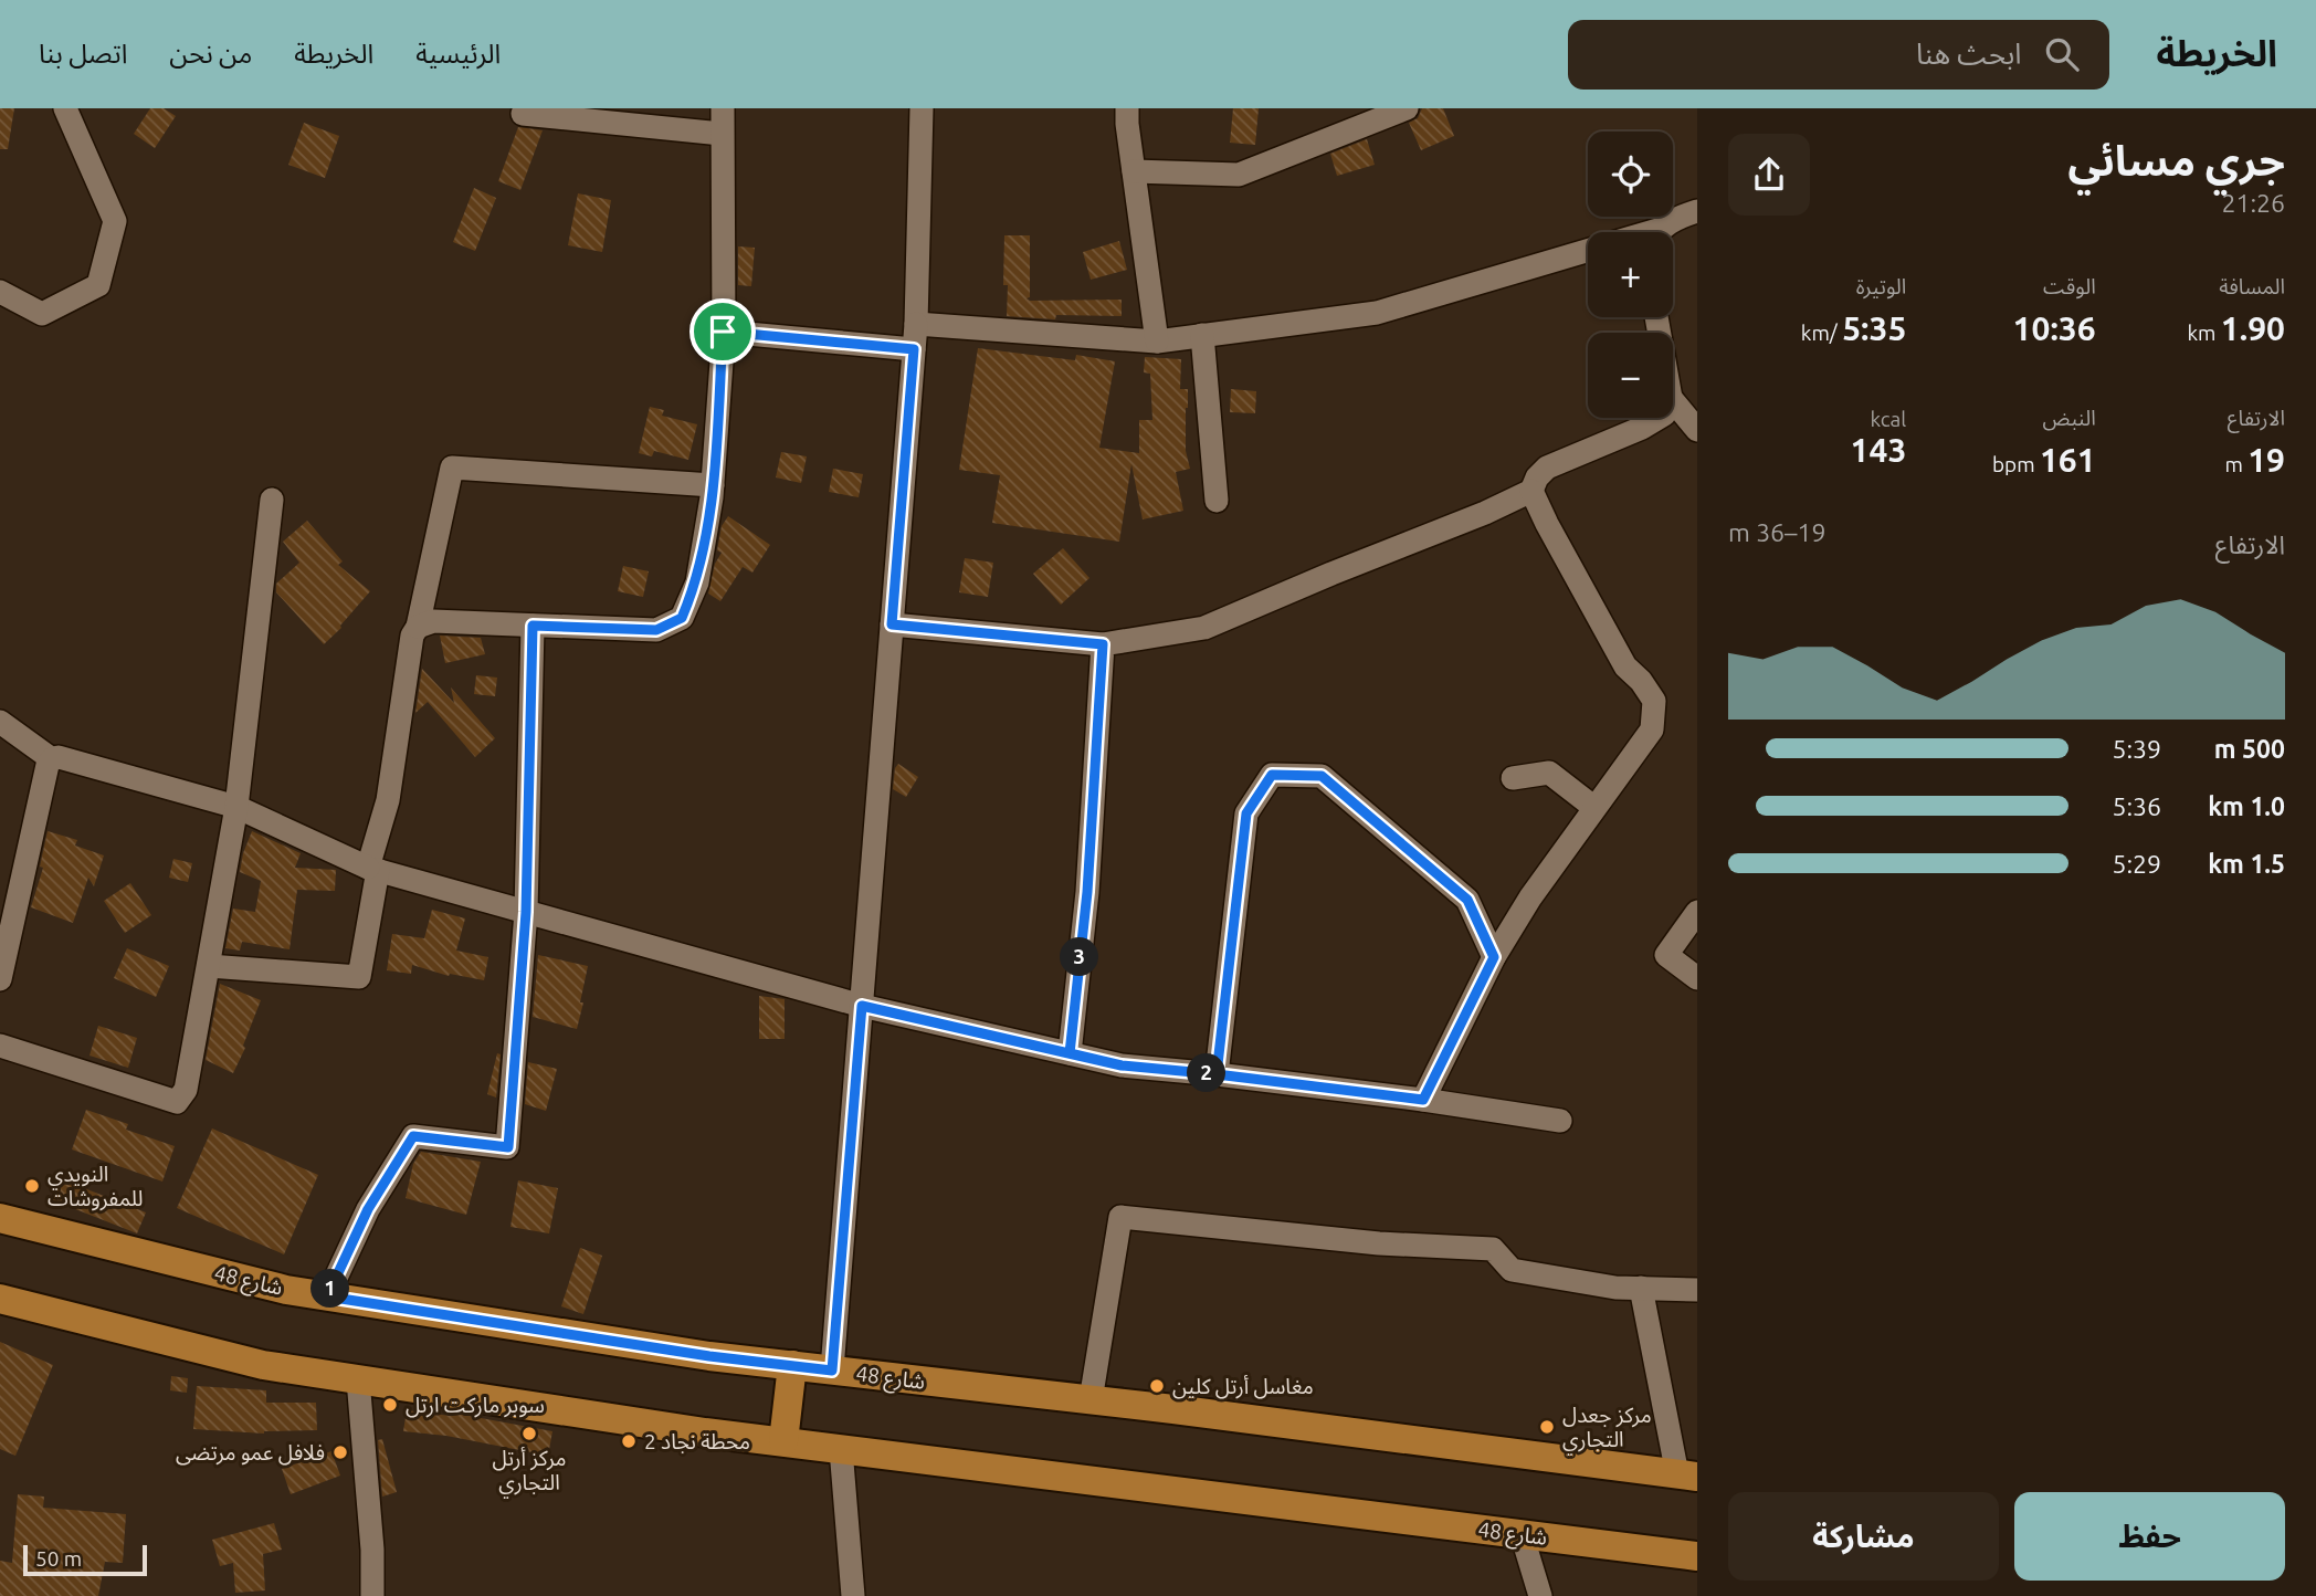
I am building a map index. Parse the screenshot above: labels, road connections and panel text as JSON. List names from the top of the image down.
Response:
{
  "streets": {
    "main road": ["شارع 48"]
  },
  "places": [
    "النويدي للمفروشات",
    "مغاسل أرتل كلين",
    "سوبر ماركت ارتل",
    "مركز جعدل التجاري",
    "مركز أرتل التجاري",
    "محطة نجاد 2",
    "فلافل عمو مرتضى"
  ],
  "scale_bar": "50 m",
  "page": {
    "header": "الخريطة",
    "search": "ابحث هنا",
    "nav": [
      "الرئيسية",
      "الخريطة",
      "من نحن",
      "اتصل بنا"
    ],
    "heading": ["جري مسائي", "21:26"],
    "map_buttons": ["+", "−"],
    "stats": [
      ["المسافة", "1.90 km"],
      ["الوقت", "10:36"],
      ["الوتيرة", "5:35 /km"],
      ["الارتفاع", "19 m"],
      ["النبض", "161 bpm"],
      ["kcal", "143"]
    ],
    "chart": ["الارتفاع", "19–36 m"],
    "list": [
      {
        "name": "500 m",
        "note": "5:39"
      },
      {
        "name": "1.0 km",
        "note": "5:36"
      },
      {
        "name": "1.5 km",
        "note": "5:29"
      }
    ],
    "pins": ["3", "2", "1"],
    "buttons": ["حفظ", "مشاركة"],
    "scale": "50 m"
  }
}
